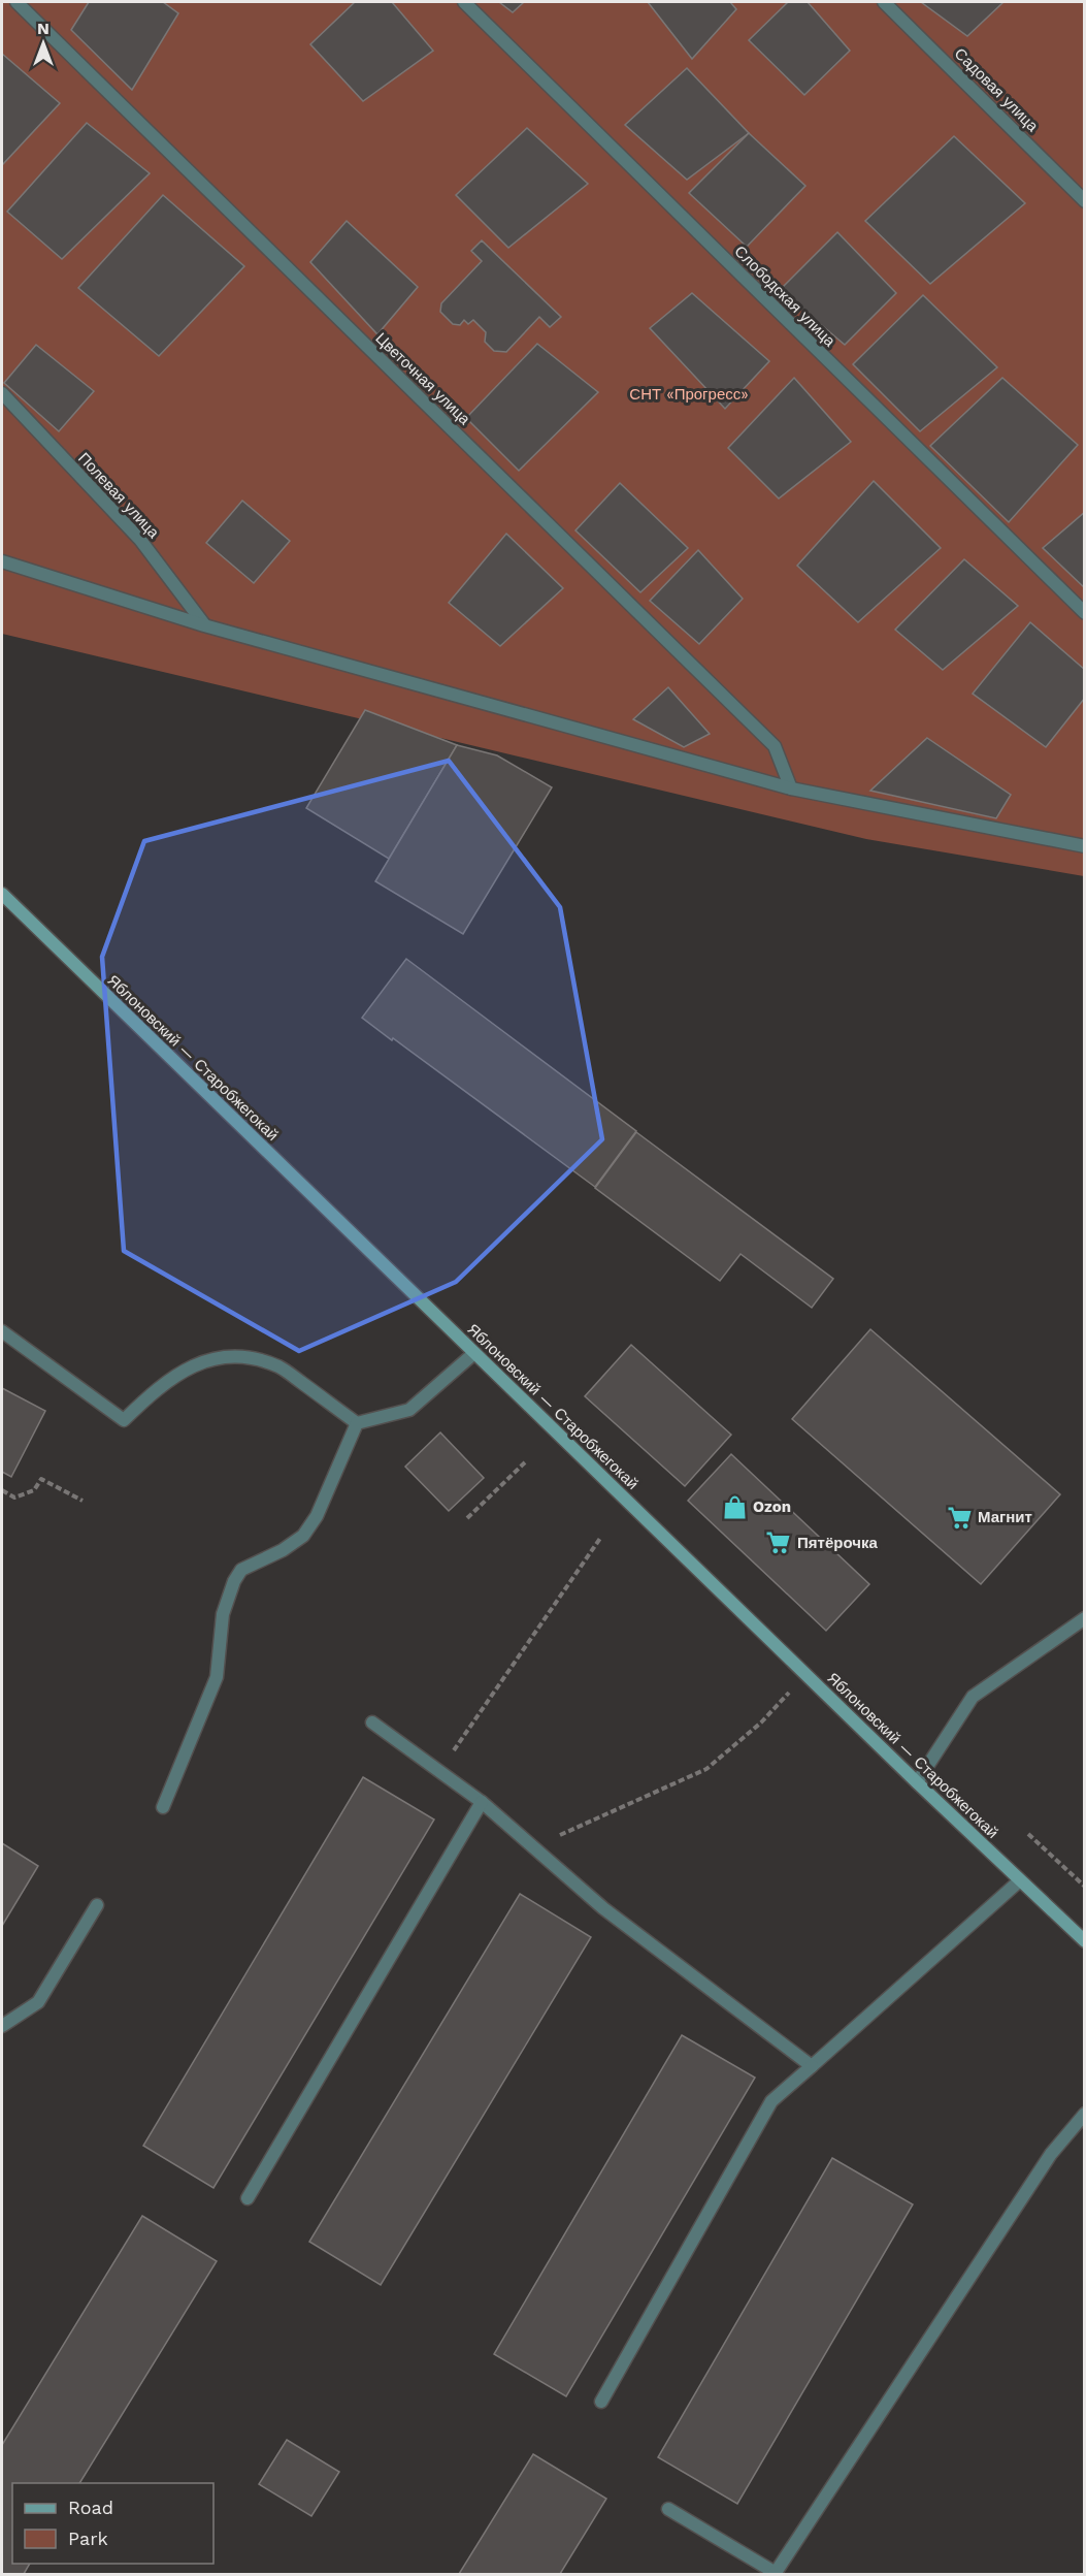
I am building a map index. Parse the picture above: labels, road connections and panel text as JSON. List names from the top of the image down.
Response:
{
  "streets": {
    "street": [
      "Садовая улица",
      "Слободская улица",
      "Цветочная улица",
      "Полевая улица",
      "Яблоновский — Старобжегокай"
    ]
  },
  "parks": ["СНТ «Прогресс»"],
  "places": {
    "shop": ["Ozon"],
    "supermarket": ["Магнит", "Пятёрочка"]
  },
  "legend": ["Road", "Park"],
  "north": "top"
}
